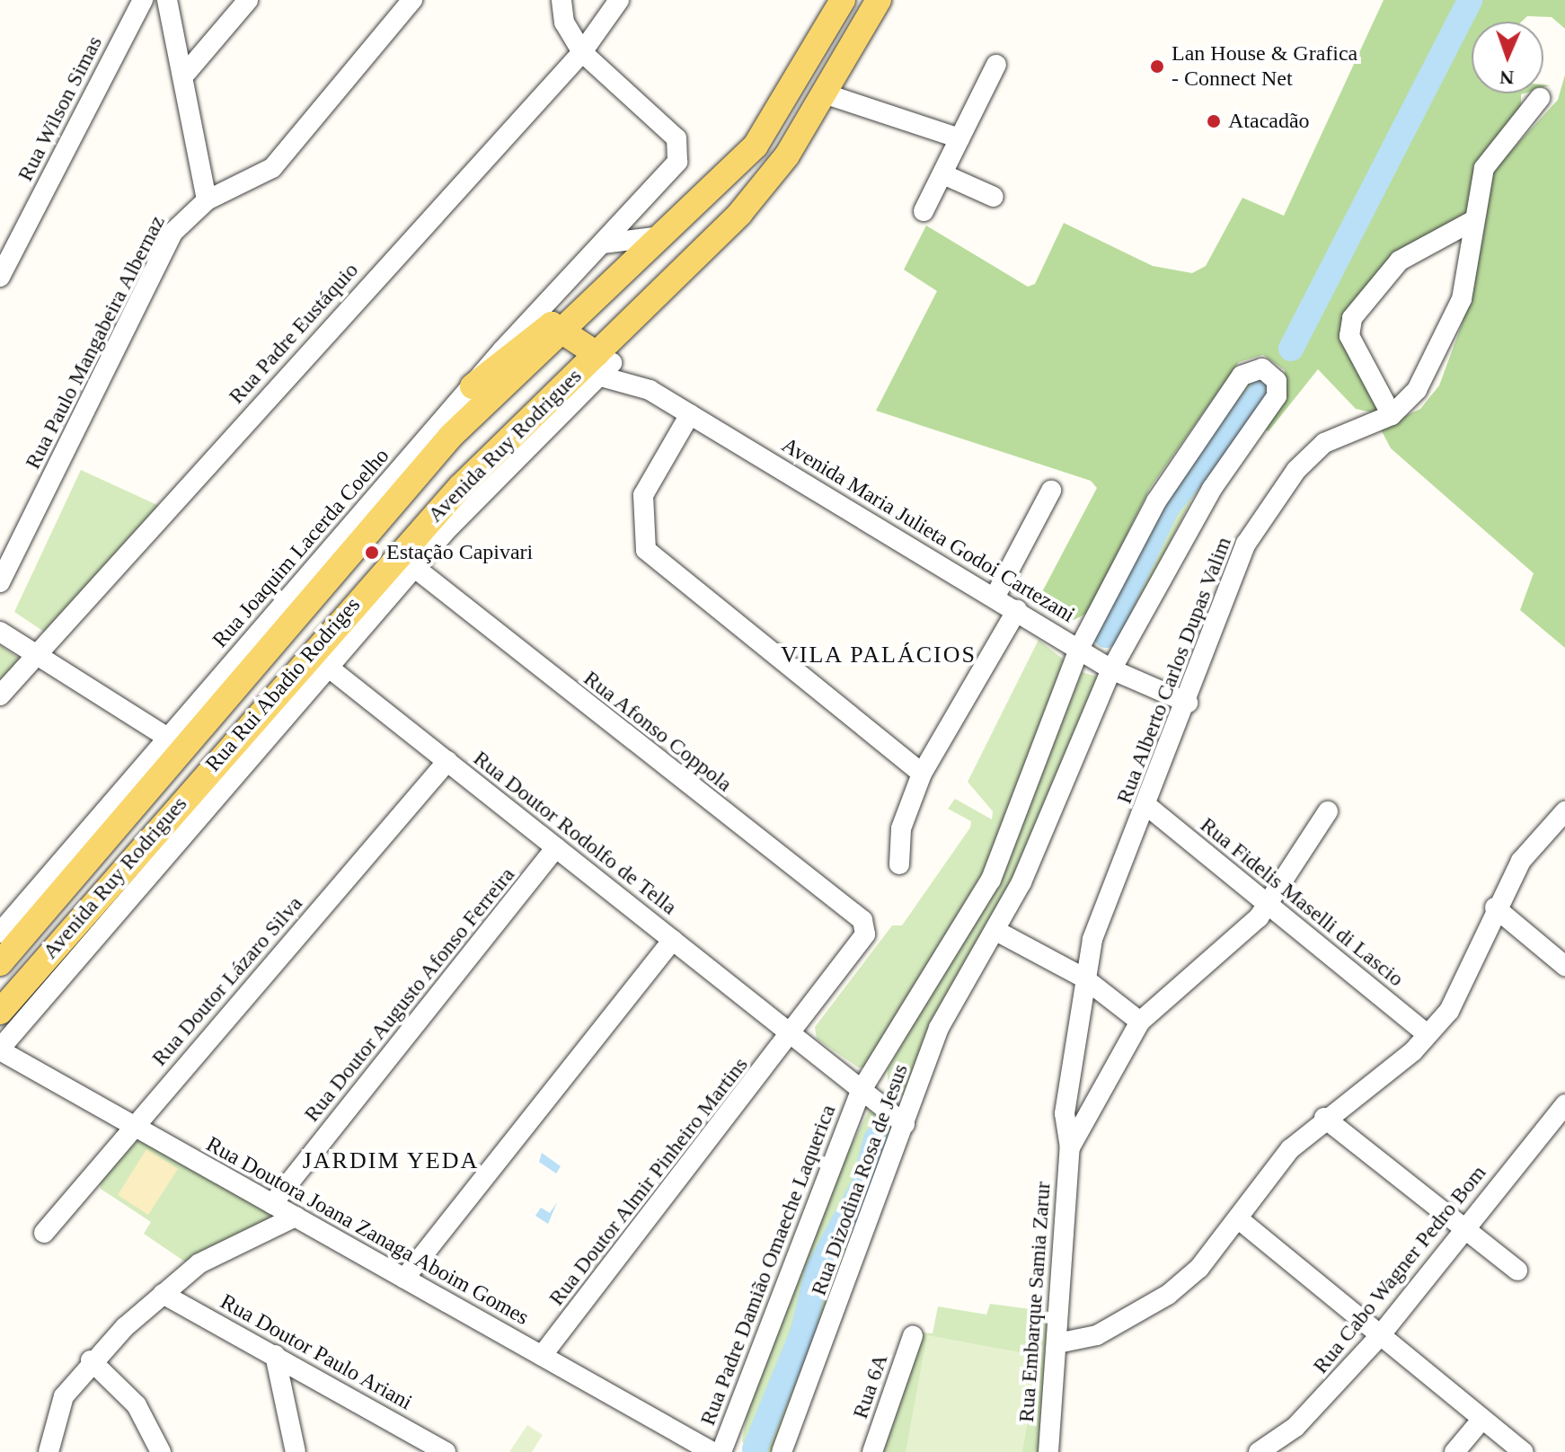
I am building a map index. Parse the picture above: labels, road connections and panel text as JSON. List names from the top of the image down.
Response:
{
  "streets": {
    "main road": ["Avenida Ruy Rodrigues"],
    "street": [
      "Rua Wilson Simas",
      "Rua Padre Eustáquio",
      "Rua Paulo Mangabeira Albernaz",
      "Avenida Maria Julieta Godoi Cartezani",
      "Rua Joaquim Lacerda Coelho",
      "Rua Alberto Carlos Dupas Valim",
      "Rua Rui Abadio Rodriges",
      "Rua Afonso Coppola",
      "Rua Doutor Rodolfo de Tella",
      "Rua Fidelis Maselli di Lascio",
      "Rua Doutor Lázaro Silva",
      "Rua Doutor Augusto Afonso Ferreira",
      "Rua Dizodina Rosa de Jesus",
      "Rua Doutor Almir Pinheiro Martins",
      "Rua Doutora Joana Zanaga Aboim Gomes",
      "Rua Padre Damião Omaeche Laquerica",
      "Rua Cabo Wagner Pedro Bom",
      "Rua Embarque Samia Zarur",
      "Rua Doutor Paulo Ariani",
      "Rua 6A"
    ]
  },
  "crossings": [
    ["Rua Padre Eustáquio", "Rua Joaquim Lacerda Coelho"],
    ["Avenida Ruy Rodrigues", "Avenida Maria Julieta Godoi Cartezani"],
    ["Avenida Ruy Rodrigues", "Rua Rui Abadio Rodriges"],
    ["Avenida Maria Julieta Godoi Cartezani", "Rua Alberto Carlos Dupas Valim"],
    ["Avenida Maria Julieta Godoi Cartezani", "Rua Rui Abadio Rodriges"],
    ["Avenida Maria Julieta Godoi Cartezani", "Rua Dizodina Rosa de Jesus"],
    ["Rua Alberto Carlos Dupas Valim", "Rua Fidelis Maselli di Lascio"],
    ["Rua Alberto Carlos Dupas Valim", "Rua Embarque Samia Zarur"],
    ["Rua Rui Abadio Rodriges", "Rua Afonso Coppola"],
    ["Rua Rui Abadio Rodriges", "Rua Doutor Rodolfo de Tella"],
    ["Rua Rui Abadio Rodriges", "Rua Doutora Joana Zanaga Aboim Gomes"],
    ["Rua Afonso Coppola", "Rua Doutor Rodolfo de Tella"],
    ["Rua Afonso Coppola", "Rua Doutor Almir Pinheiro Martins"],
    ["Rua Afonso Coppola", "Rua Padre Damião Omaeche Laquerica"],
    ["Rua Doutor Rodolfo de Tella", "Rua Doutor Lázaro Silva"],
    ["Rua Doutor Rodolfo de Tella", "Rua Doutor Augusto Afonso Ferreira"],
    ["Rua Doutor Rodolfo de Tella", "Rua Doutor Almir Pinheiro Martins"],
    ["Rua Doutor Rodolfo de Tella", "Rua Padre Damião Omaeche Laquerica"],
    ["Rua Doutor Lázaro Silva", "Rua Doutora Joana Zanaga Aboim Gomes"],
    ["Rua Doutor Augusto Afonso Ferreira", "Rua Doutora Joana Zanaga Aboim Gomes"],
    ["Rua Doutor Almir Pinheiro Martins", "Rua Doutora Joana Zanaga Aboim Gomes"],
    ["Rua Doutor Almir Pinheiro Martins", "Rua Padre Damião Omaeche Laquerica"]
  ],
  "districts": ["VILA PALÁCIOS", "JARDIM YEDA"],
  "places": ["Lan House & Grafica - Connect Net", "Atacadão", "Estação Capivari"],
  "north": "bottom"
}
